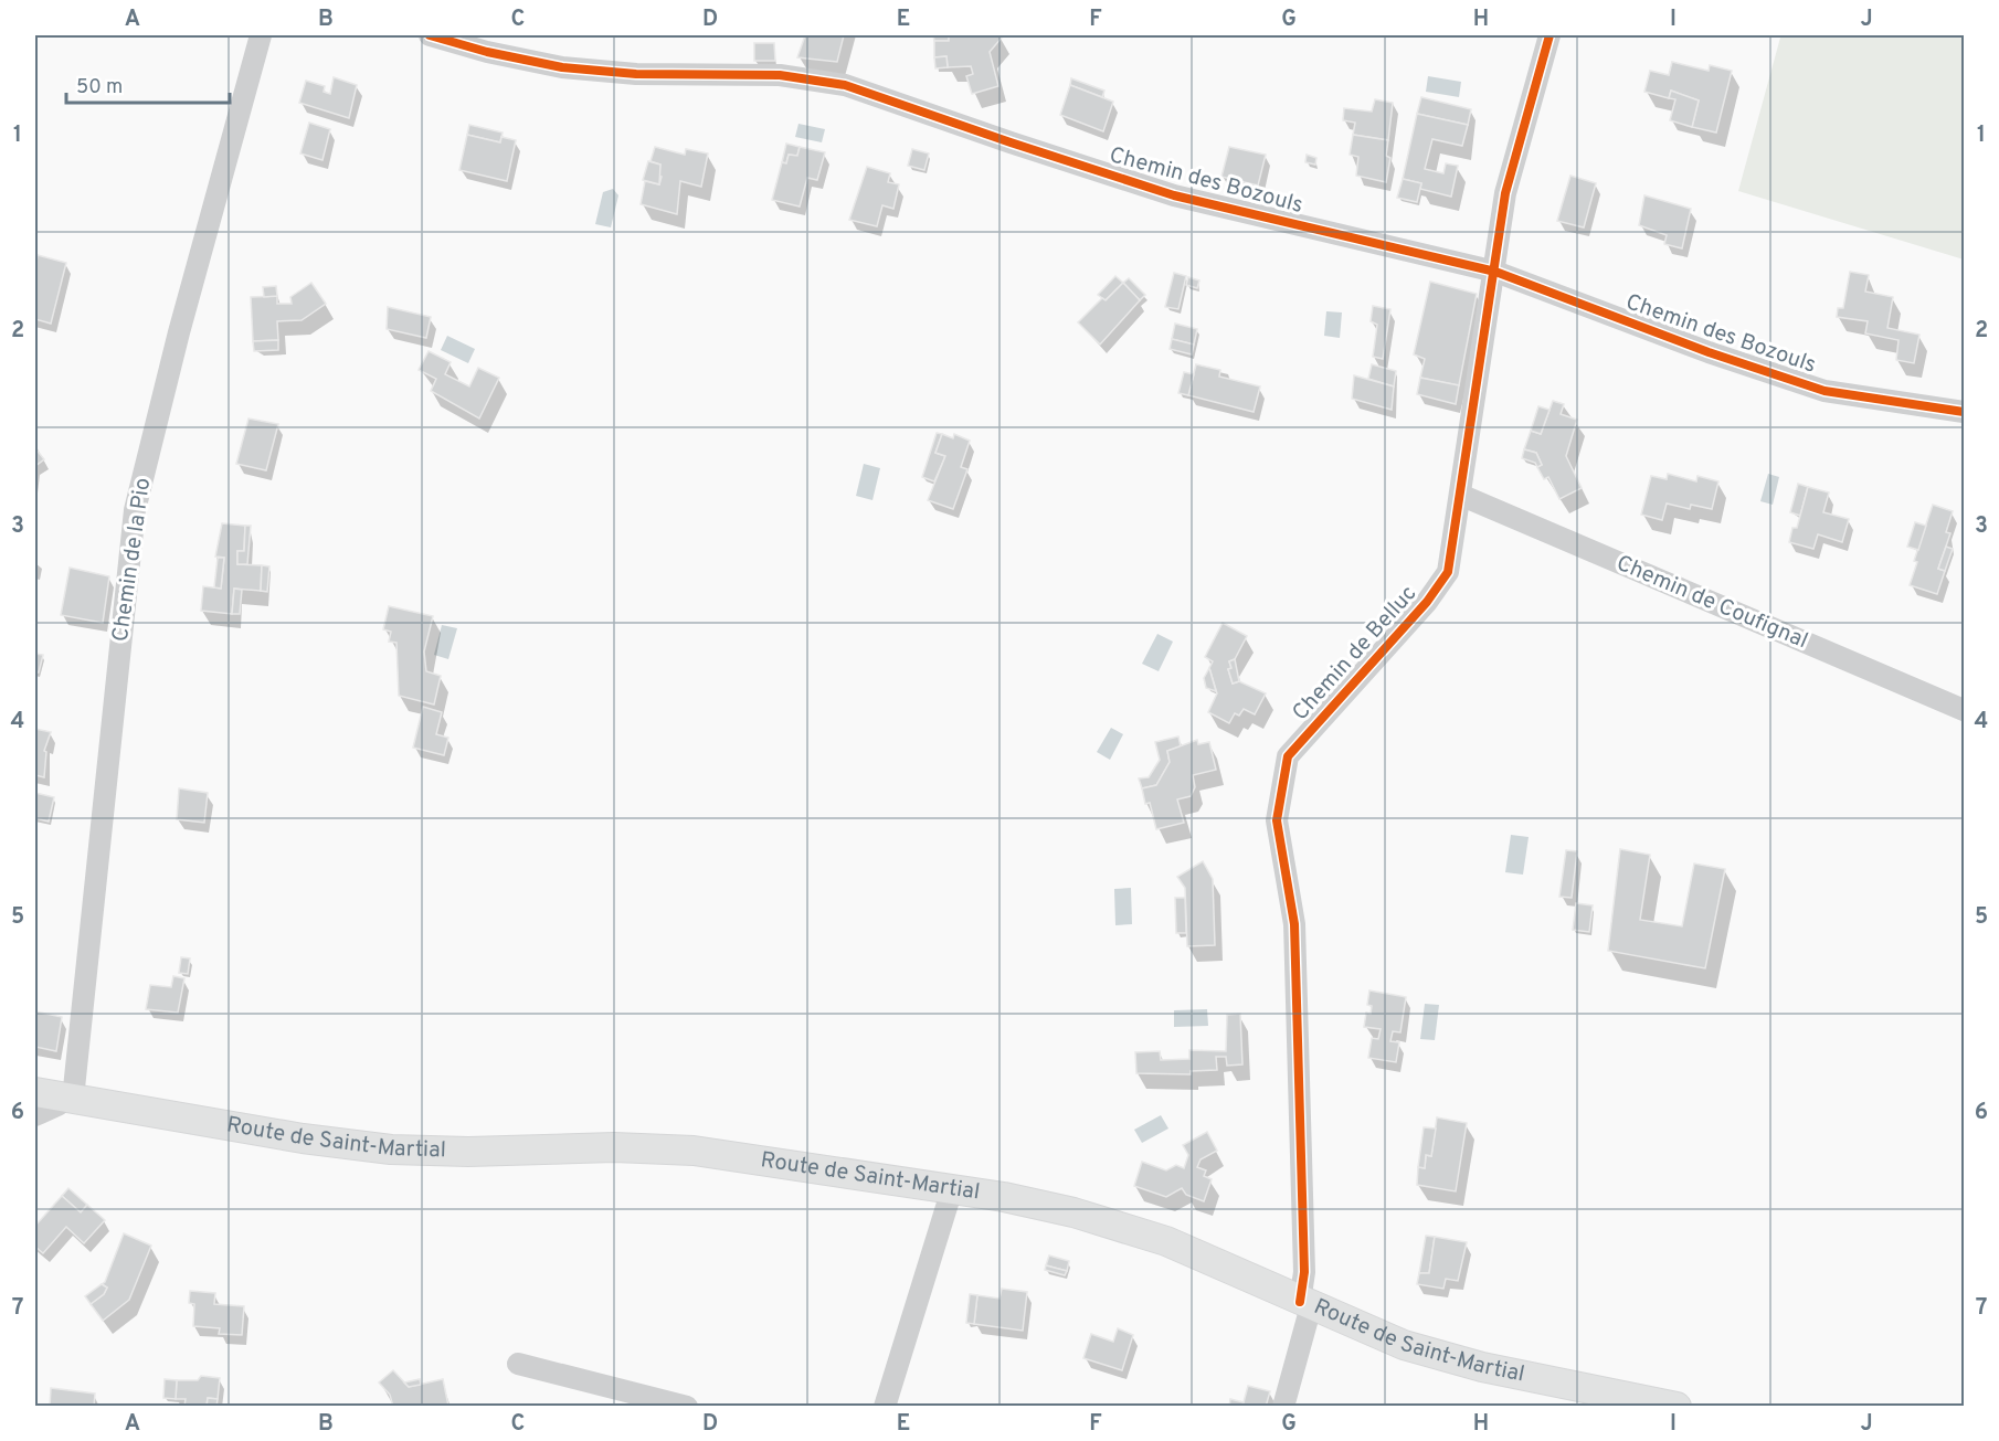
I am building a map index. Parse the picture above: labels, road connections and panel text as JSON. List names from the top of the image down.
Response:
{
  "streets": {
    "main road": ["Route de Saint-Martial"],
    "street": [
      "Chemin des Bozouls",
      "Chemin de la Pio",
      "Chemin de Coufignal",
      "Chemin de Belluc"
    ]
  },
  "crossings": [
    ["Chemin des Bozouls", "Chemin de Belluc"],
    ["Chemin de la Pio", "Route de Saint-Martial"],
    ["Chemin de Coufignal", "Chemin de Belluc"],
    ["Chemin de Belluc", "Route de Saint-Martial"]
  ],
  "scale_bar": "50 m",
  "grid": {
    "columns": [
      "A",
      "B",
      "C",
      "D",
      "E",
      "F",
      "G",
      "H",
      "I",
      "J"
    ],
    "rows": [
      "1",
      "2",
      "3",
      "4",
      "5",
      "6",
      "7"
    ]
  }
}
